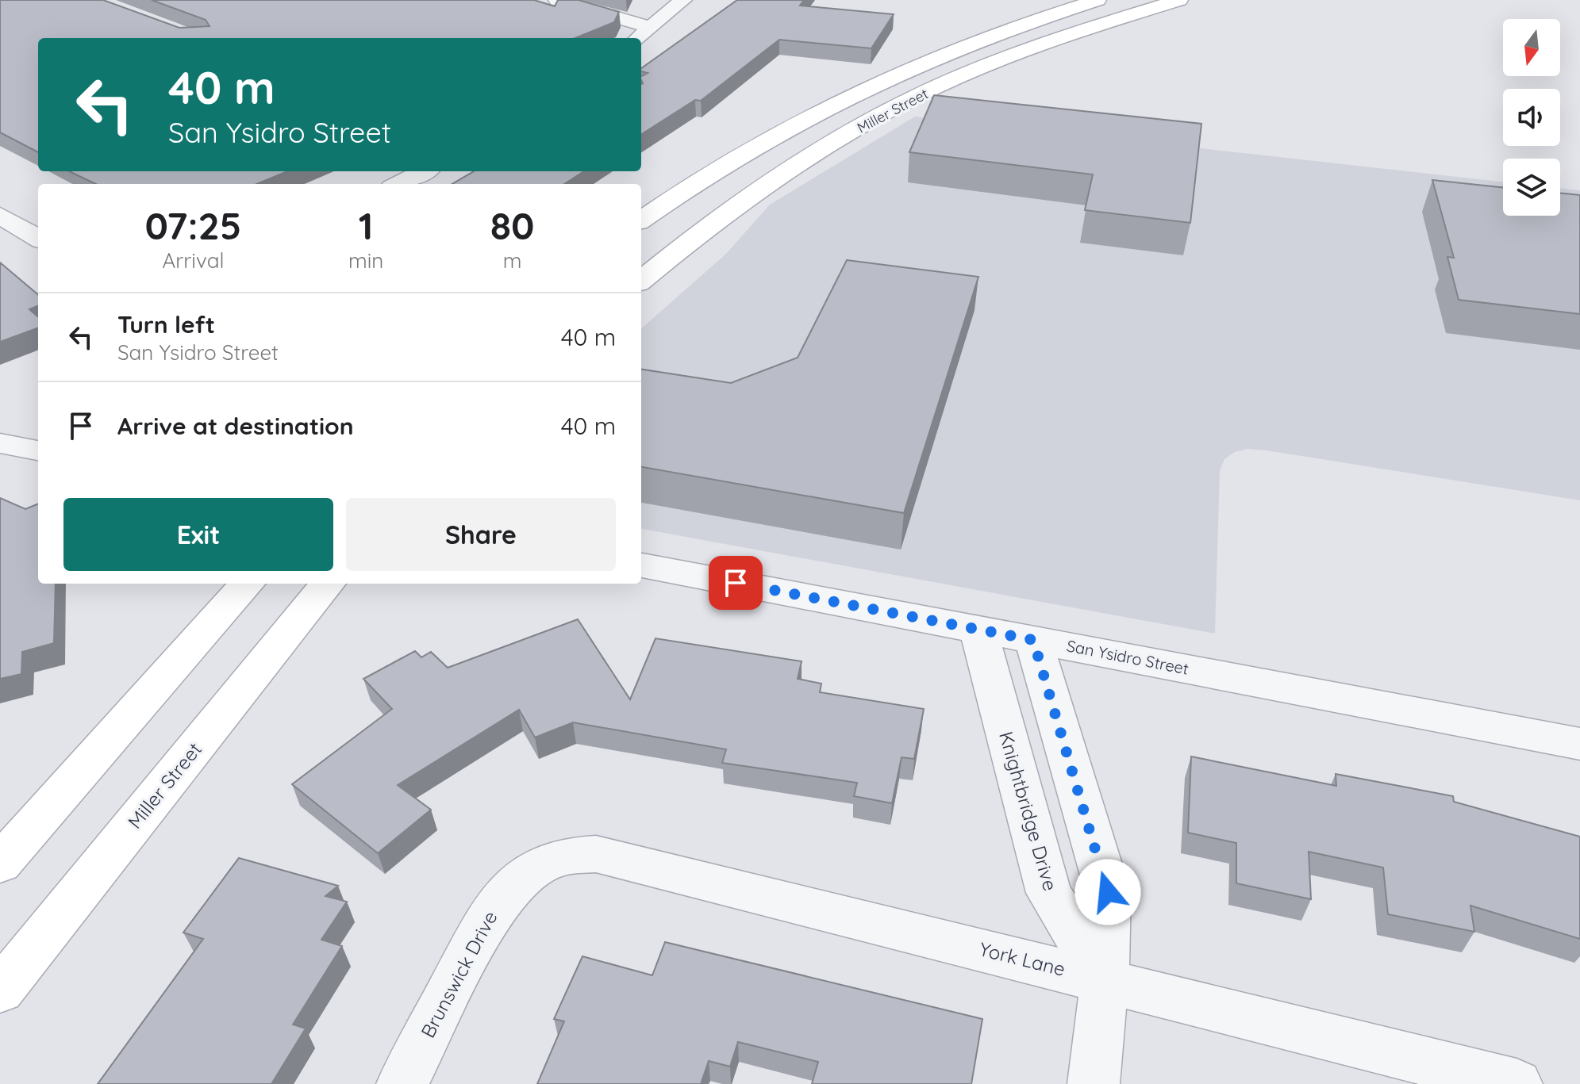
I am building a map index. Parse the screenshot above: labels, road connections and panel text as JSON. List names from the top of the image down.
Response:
{
  "streets": {
    "street": [
      "Miller Street",
      "San Ysidro Street",
      "Knightbridge Drive",
      "York Lane",
      "Brunswick Drive"
    ]
  },
  "crossings": [
    ["San Ysidro Street", "Knightbridge Drive"],
    ["Knightbridge Drive", "York Lane"],
    ["York Lane", "Brunswick Drive"]
  ],
  "north": "bottom",
  "page": {
    "turn": ["40 m", "San Ysidro Street"],
    "eta": [
      "07:25",
      "Arrival",
      "1",
      "min",
      "80",
      "m"
    ],
    "list": [
      {
        "name": "Turn left",
        "note": "San Ysidro Street",
        "value": "40 m"
      },
      {
        "name": "Arrive at destination",
        "value": "40 m"
      }
    ],
    "buttons": ["Exit", "Share"]
  }
}
